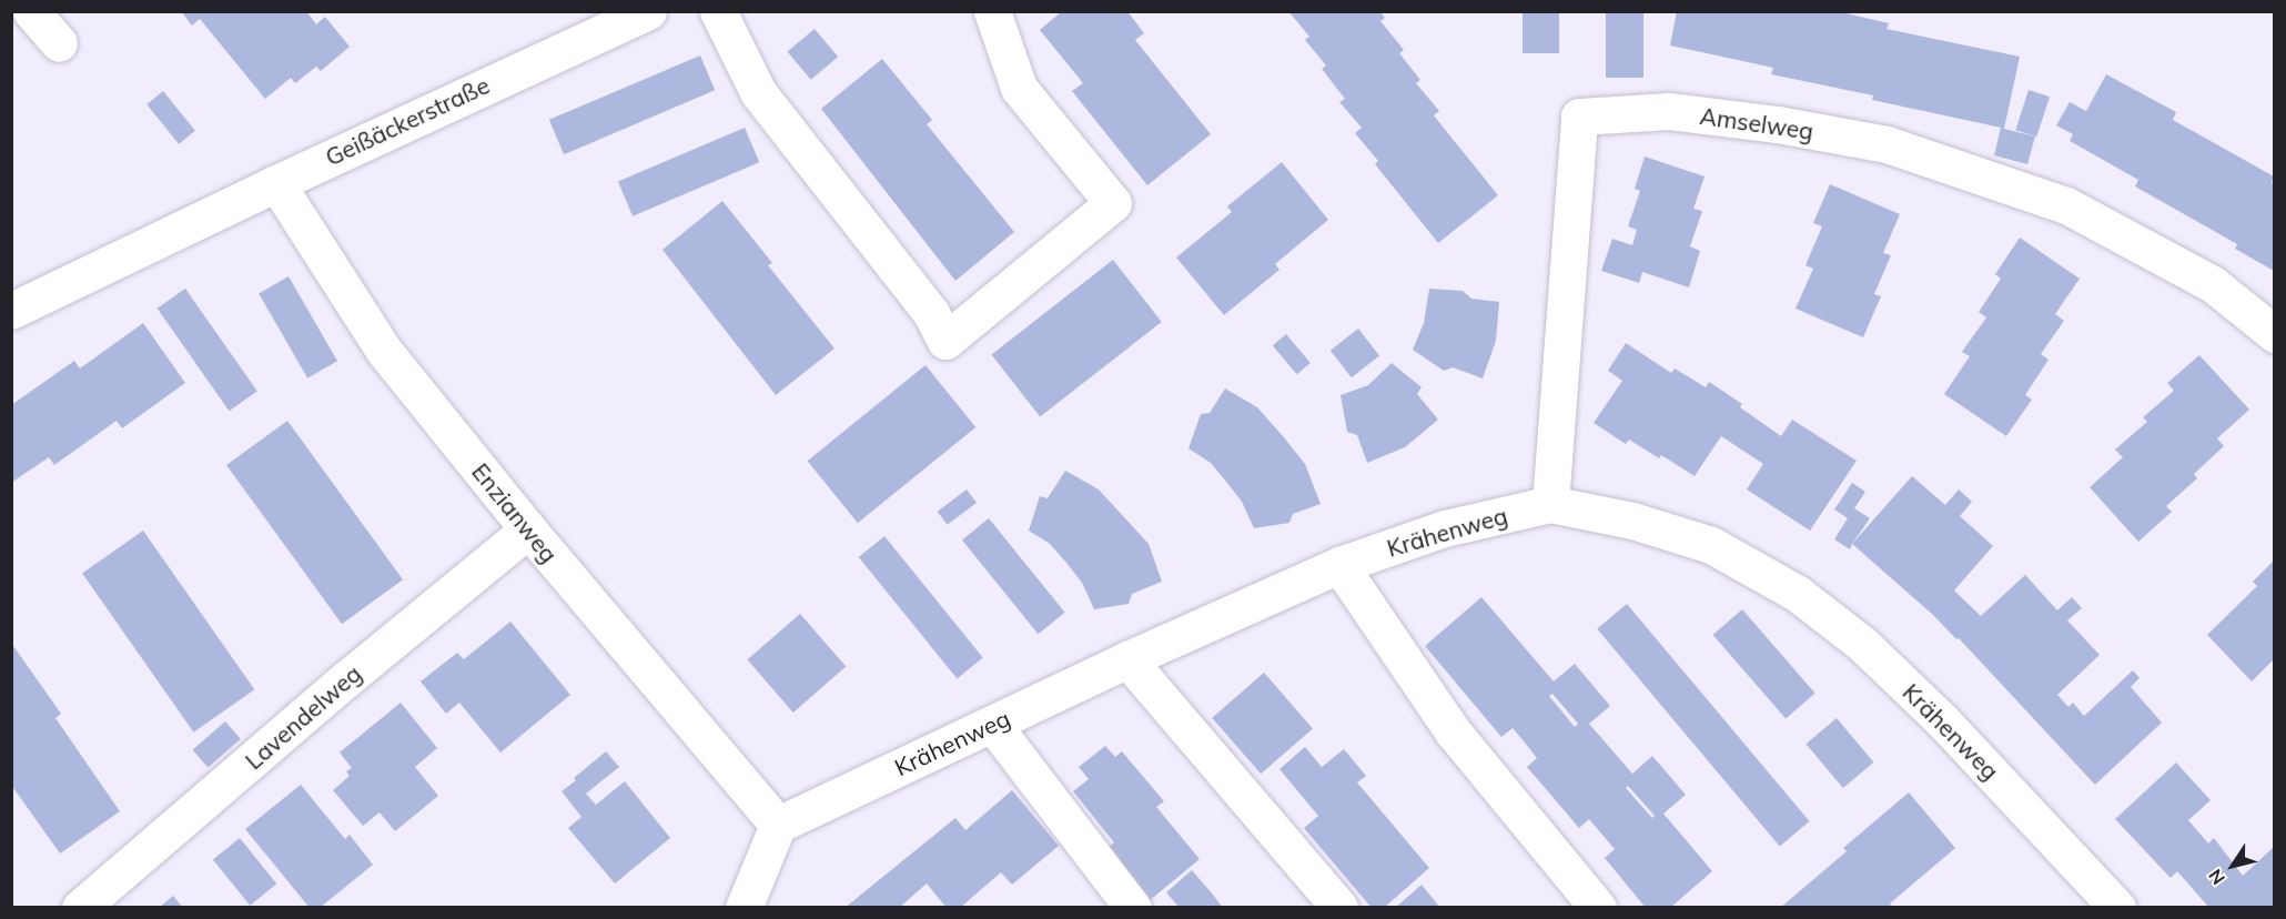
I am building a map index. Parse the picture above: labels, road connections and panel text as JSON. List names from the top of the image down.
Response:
{
  "streets": {
    "street": [
      "Geißäckerstraße",
      "Amselweg",
      "Enzianweg",
      "Krähenweg",
      "Lavendelweg"
    ]
  },
  "crossings": [
    ["Geißäckerstraße", "Enzianweg"],
    ["Amselweg", "Krähenweg"],
    ["Enzianweg", "Krähenweg"],
    ["Enzianweg", "Lavendelweg"]
  ],
  "north": "bottom left"
}
